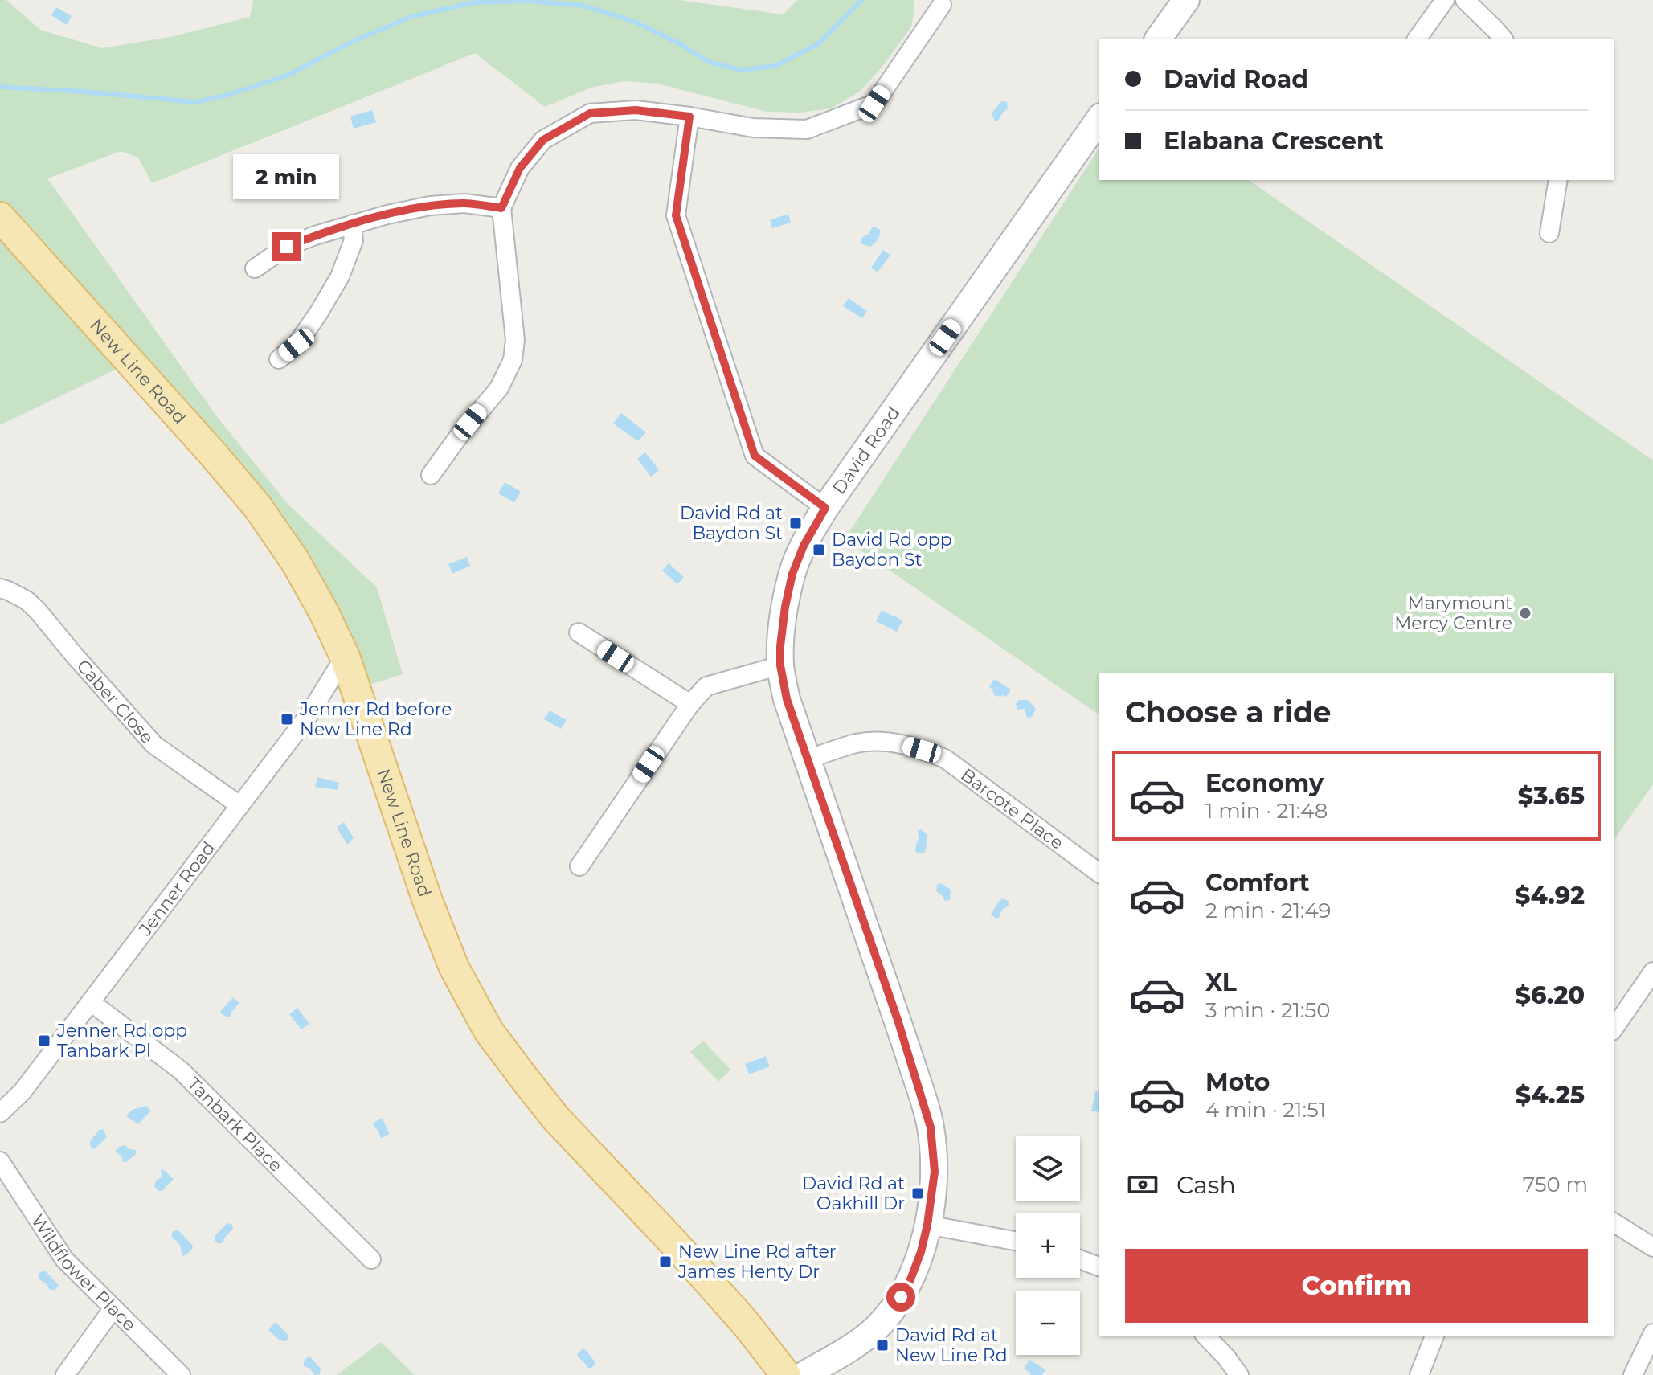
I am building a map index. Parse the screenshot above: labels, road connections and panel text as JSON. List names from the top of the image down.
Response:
{
  "streets": {
    "main road": ["New Line Road"],
    "street": [
      "David Road",
      "Caber Close",
      "Barcote Place",
      "Jenner Road",
      "Tanbark Place",
      "Wildflower Place"
    ]
  },
  "crossings": [
    ["New Line Road", "Jenner Road"],
    ["David Road", "Barcote Place"],
    ["Caber Close", "Jenner Road"],
    ["Jenner Road", "Tanbark Place"]
  ],
  "places": {
    "transit": [
      "David Rd at Baydon St",
      "David Rd opp Baydon St",
      "Jenner Rd before New Line Rd",
      "Jenner Rd opp Tanbark Pl",
      "David Rd at Oakhill Dr",
      "New Line Rd after James Henty Dr",
      "David Rd at New Line Rd"
    ],
    "other": ["Marymount Mercy Centre"]
  },
  "page": {
    "banner": ["David Road", "Elabana Crescent"],
    "bubble": "2 min",
    "heading": "Choose a ride",
    "list": [
      {
        "name": "Economy",
        "note": "1 min · 21:48",
        "value": "$3.65"
      },
      {
        "name": "Comfort",
        "note": "2 min · 21:49",
        "value": "$4.92"
      },
      {
        "name": "XL",
        "note": "3 min · 21:50",
        "value": "$6.20"
      },
      {
        "name": "Moto",
        "note": "4 min · 21:51",
        "value": "$4.25"
      }
    ],
    "map_buttons": ["+", "−"],
    "pay": ["Cash", "750 m"],
    "buttons": "Confirm"
  }
}
